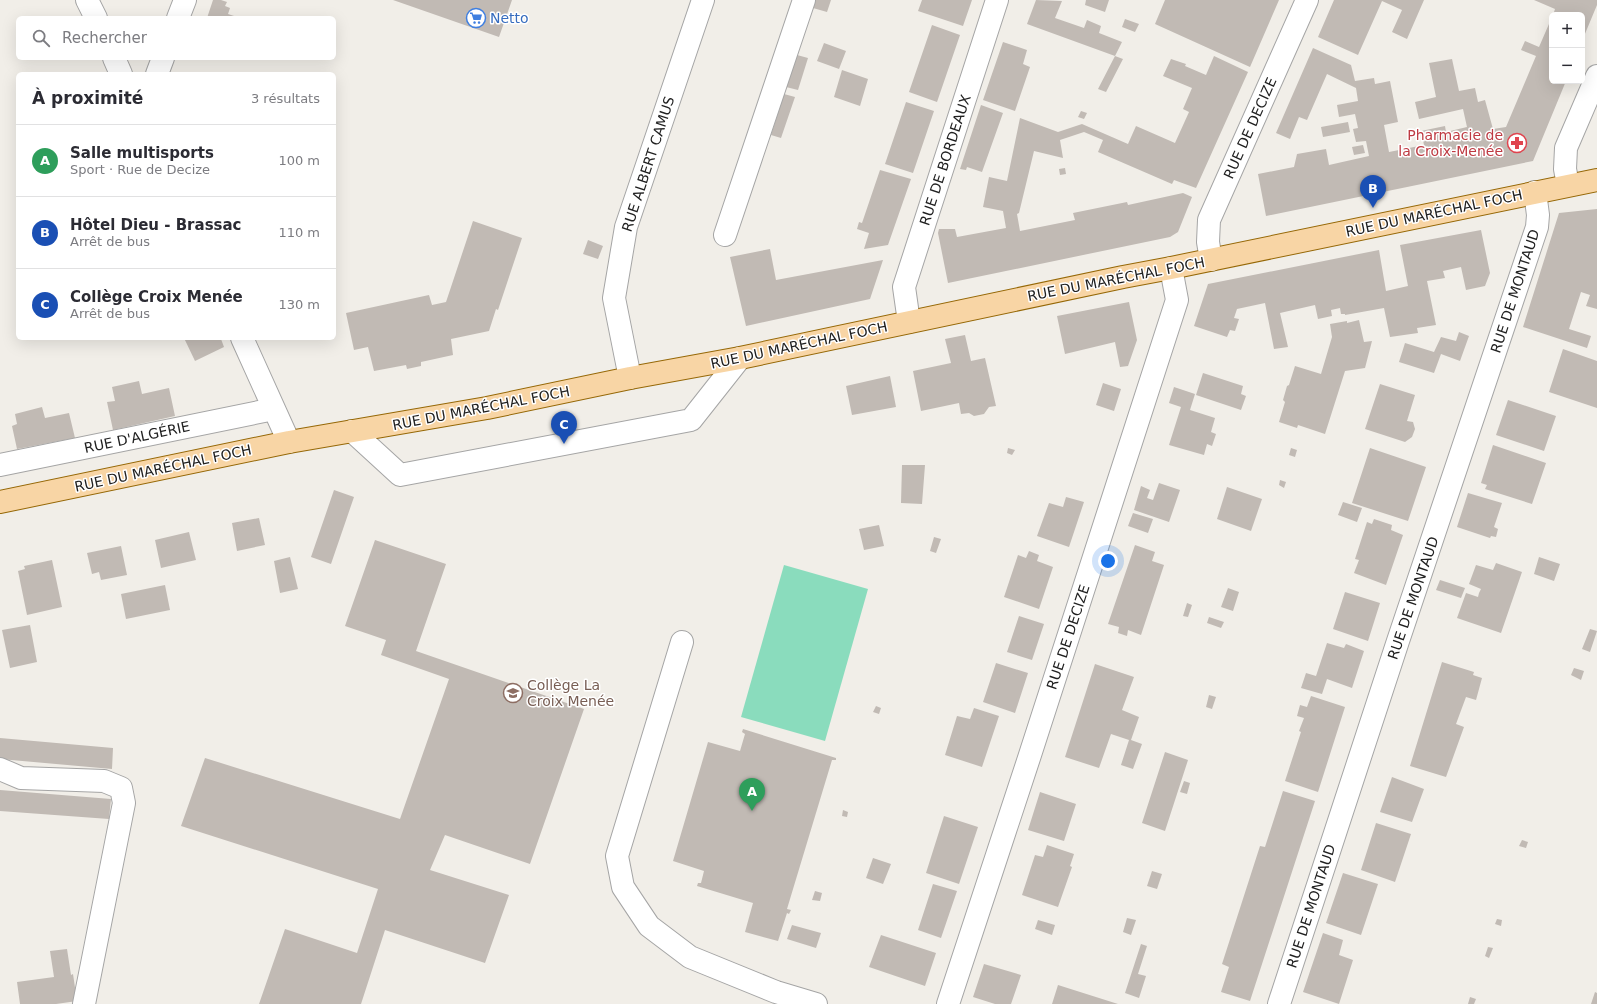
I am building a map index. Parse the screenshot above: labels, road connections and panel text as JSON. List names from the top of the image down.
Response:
{
  "streets": {
    "main road": ["RUE DU MARÉCHAL FOCH"],
    "street": [
      "RUE DE DECIZE",
      "RUE DE BORDEAUX",
      "RUE ALBERT CAMUS",
      "RUE DE MONTAUD",
      "RUE D'ALGÉRIE"
    ]
  },
  "crossings": [
    ["RUE DE DECIZE", "RUE DU MARÉCHAL FOCH"],
    ["RUE DE BORDEAUX", "RUE DU MARÉCHAL FOCH"],
    ["RUE ALBERT CAMUS", "RUE DU MARÉCHAL FOCH"],
    ["RUE DU MARÉCHAL FOCH", "RUE DE MONTAUD"]
  ],
  "places": {
    "supermarket": ["Netto"],
    "pharmacy": ["Pharmacie de la Croix-Menée"],
    "school or university": ["Collège La Croix Menée"]
  },
  "page": {
    "map_buttons": ["+", "−"],
    "search": "Rechercher",
    "heading": ["À proximité", "3 résultats"],
    "list": [
      {
        "mark": "A",
        "name": "Salle multisports",
        "note": "Sport · Rue de Decize",
        "value": "100 m"
      },
      {
        "mark": "B",
        "name": "Hôtel Dieu - Brassac",
        "note": "Arrêt de bus",
        "value": "110 m"
      },
      {
        "mark": "C",
        "name": "Collège Croix Menée",
        "note": "Arrêt de bus",
        "value": "130 m"
      }
    ],
    "pins": ["B", "C", "A"]
  }
}
